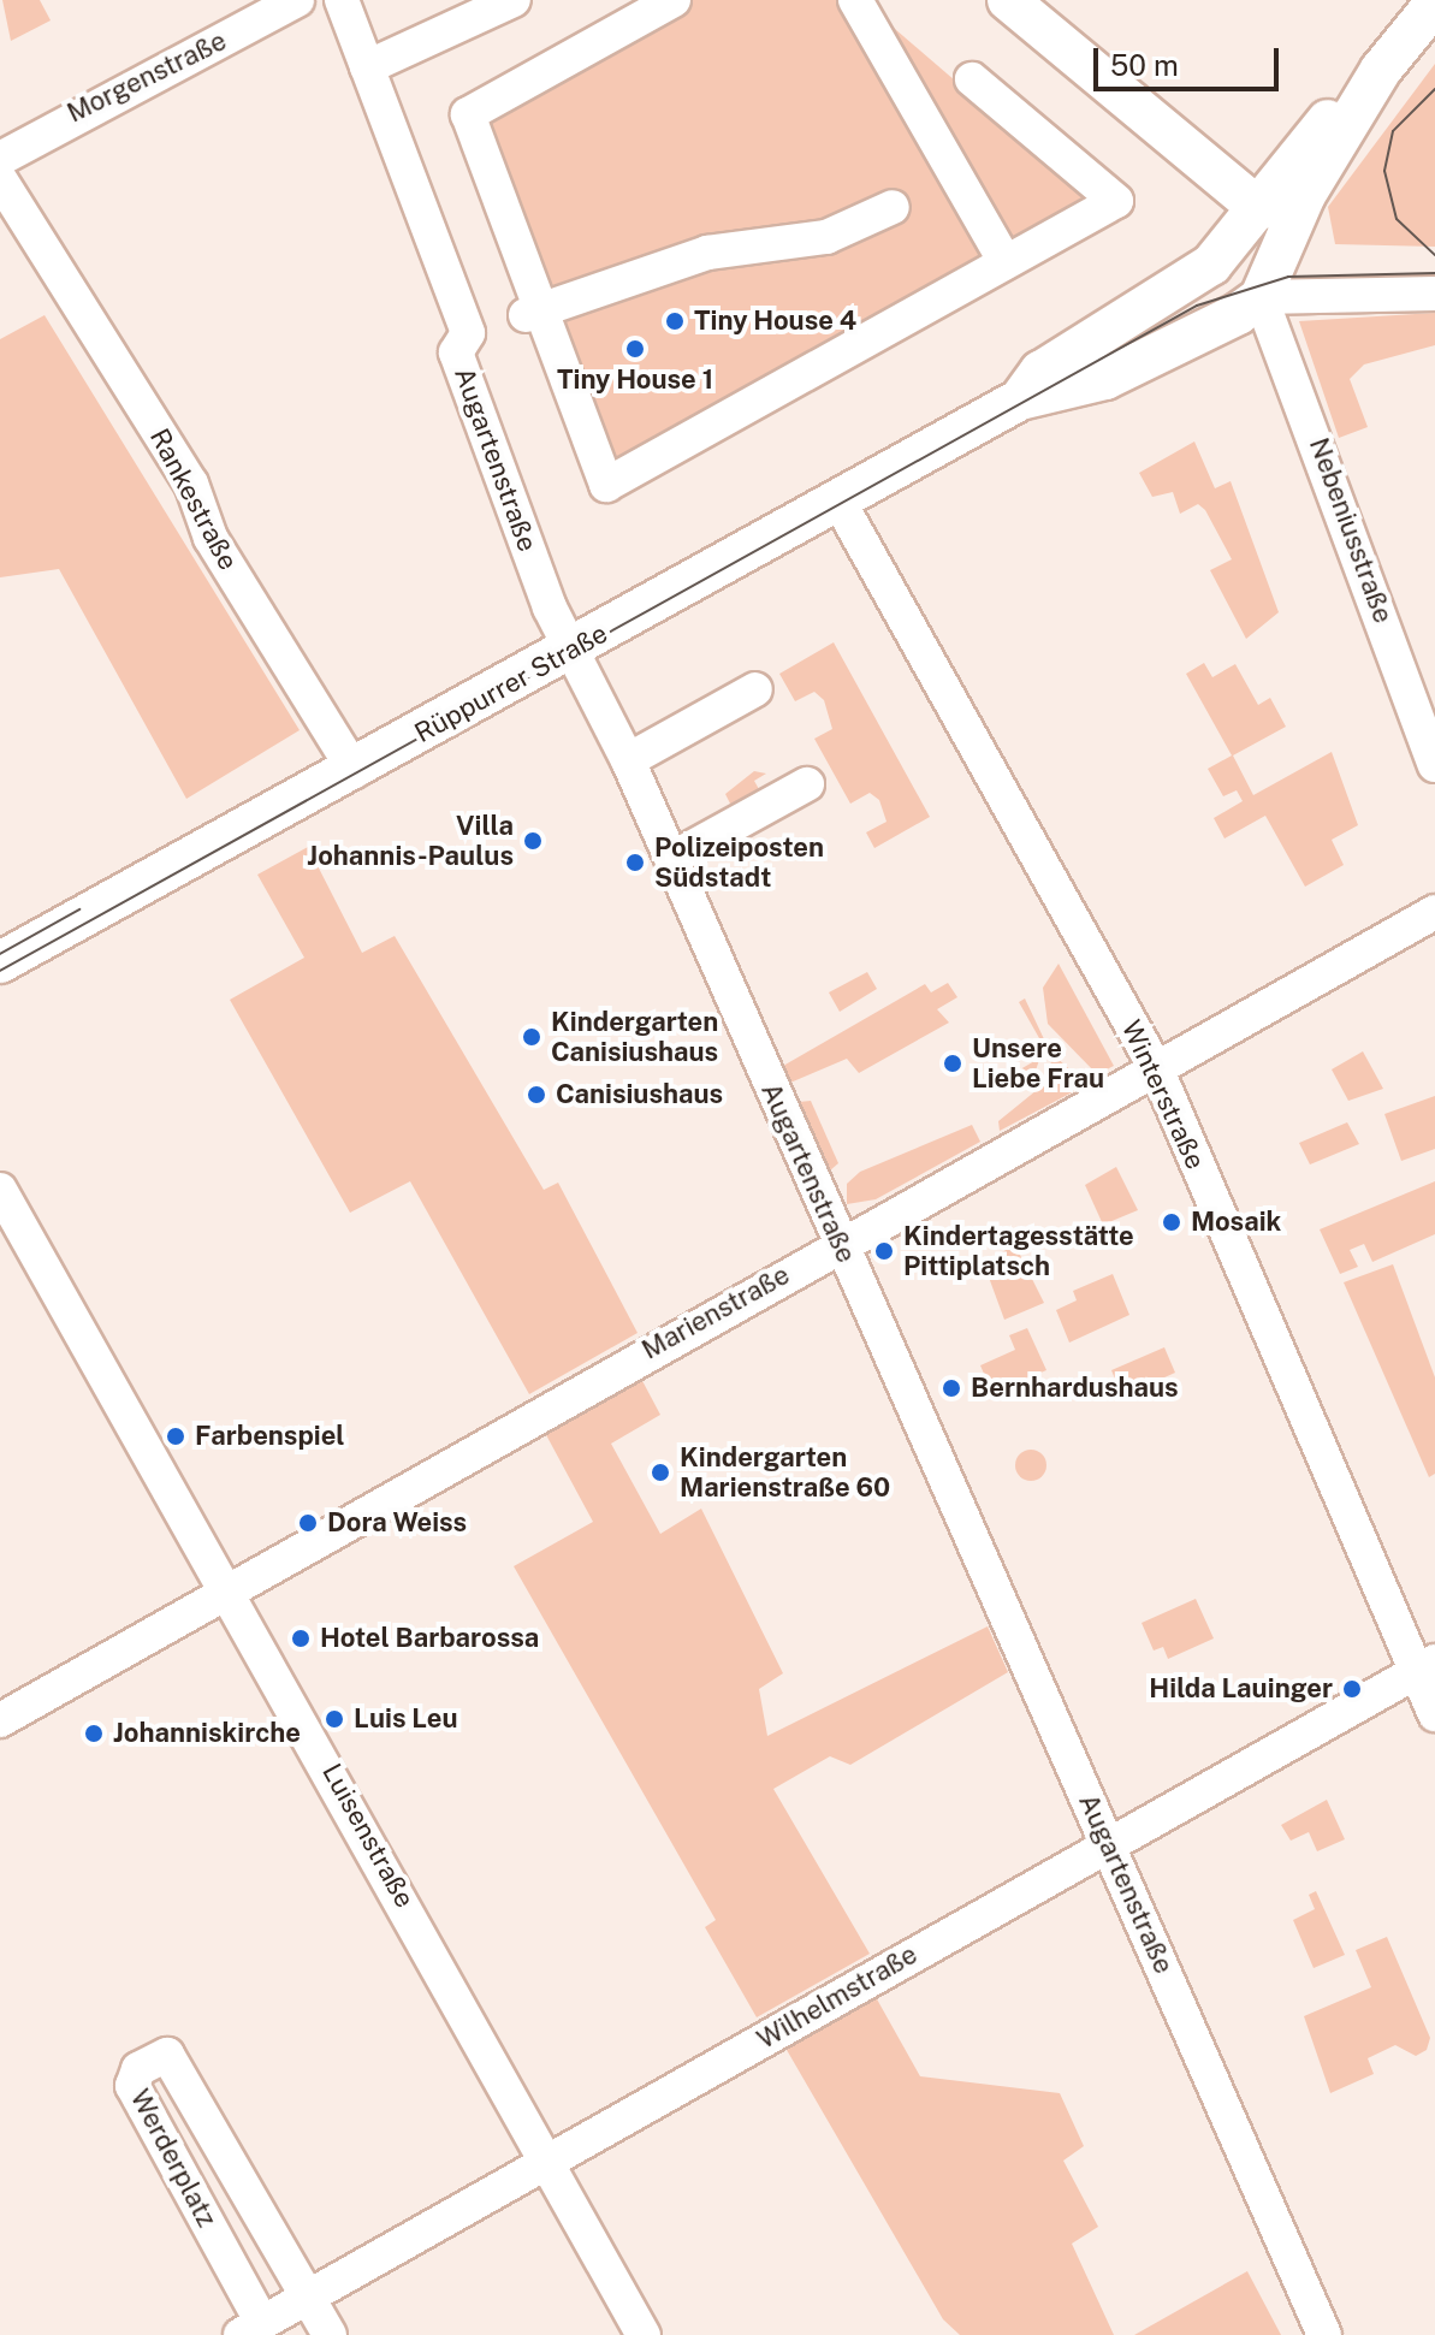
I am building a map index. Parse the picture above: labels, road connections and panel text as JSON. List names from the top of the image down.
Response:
{
  "streets": {
    "main road": ["Rüppurrer Straße"],
    "street": [
      "Morgenstraße",
      "Augartenstraße",
      "Rankestraße",
      "Nebeniusstraße",
      "Winterstraße",
      "Marienstraße",
      "Luisenstraße",
      "Wilhelmstraße",
      "Werderplatz"
    ]
  },
  "crossings": [
    ["Augartenstraße", "Rüppurrer Straße"],
    ["Augartenstraße", "Marienstraße"],
    ["Augartenstraße", "Wilhelmstraße"],
    ["Rankestraße", "Rüppurrer Straße"],
    ["Nebeniusstraße", "Rüppurrer Straße"],
    ["Rüppurrer Straße", "Winterstraße"],
    ["Winterstraße", "Marienstraße"],
    ["Winterstraße", "Wilhelmstraße"],
    ["Marienstraße", "Luisenstraße"],
    ["Luisenstraße", "Wilhelmstraße"],
    ["Wilhelmstraße", "Werderplatz"]
  ],
  "places": [
    "Tiny House 4",
    "Tiny House 1",
    "Villa Johannis-Paulus",
    "Polizeiposten Südstadt",
    "Kindergarten Canisiushaus",
    "Unsere Liebe Frau",
    "Canisiushaus",
    "Mosaik",
    "Kindertagesstätte Pittiplatsch",
    "Bernhardushaus",
    "Farbenspiel",
    "Kindergarten Marienstraße 60",
    "Dora Weiss",
    "Hotel Barbarossa",
    "Hilda Lauinger",
    "Luis Leu",
    "Johanniskirche"
  ],
  "scale_bar": "50 m"
}
